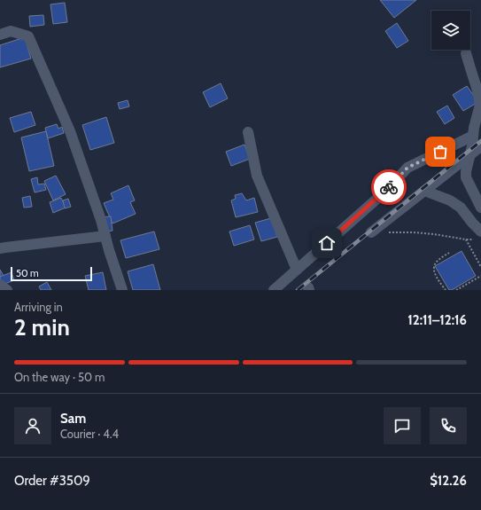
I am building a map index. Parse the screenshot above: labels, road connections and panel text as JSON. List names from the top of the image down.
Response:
{
  "scale_bar": "50 m",
  "page": {
    "scale": "50 m",
    "heading": ["2 min", "Arriving in", "12:11–12:16"],
    "panel": [
      "Sam",
      "Courier · 4.4",
      "Order #3509",
      "$12.26"
    ],
    "bar": "On the way · 50 m"
  }
}
